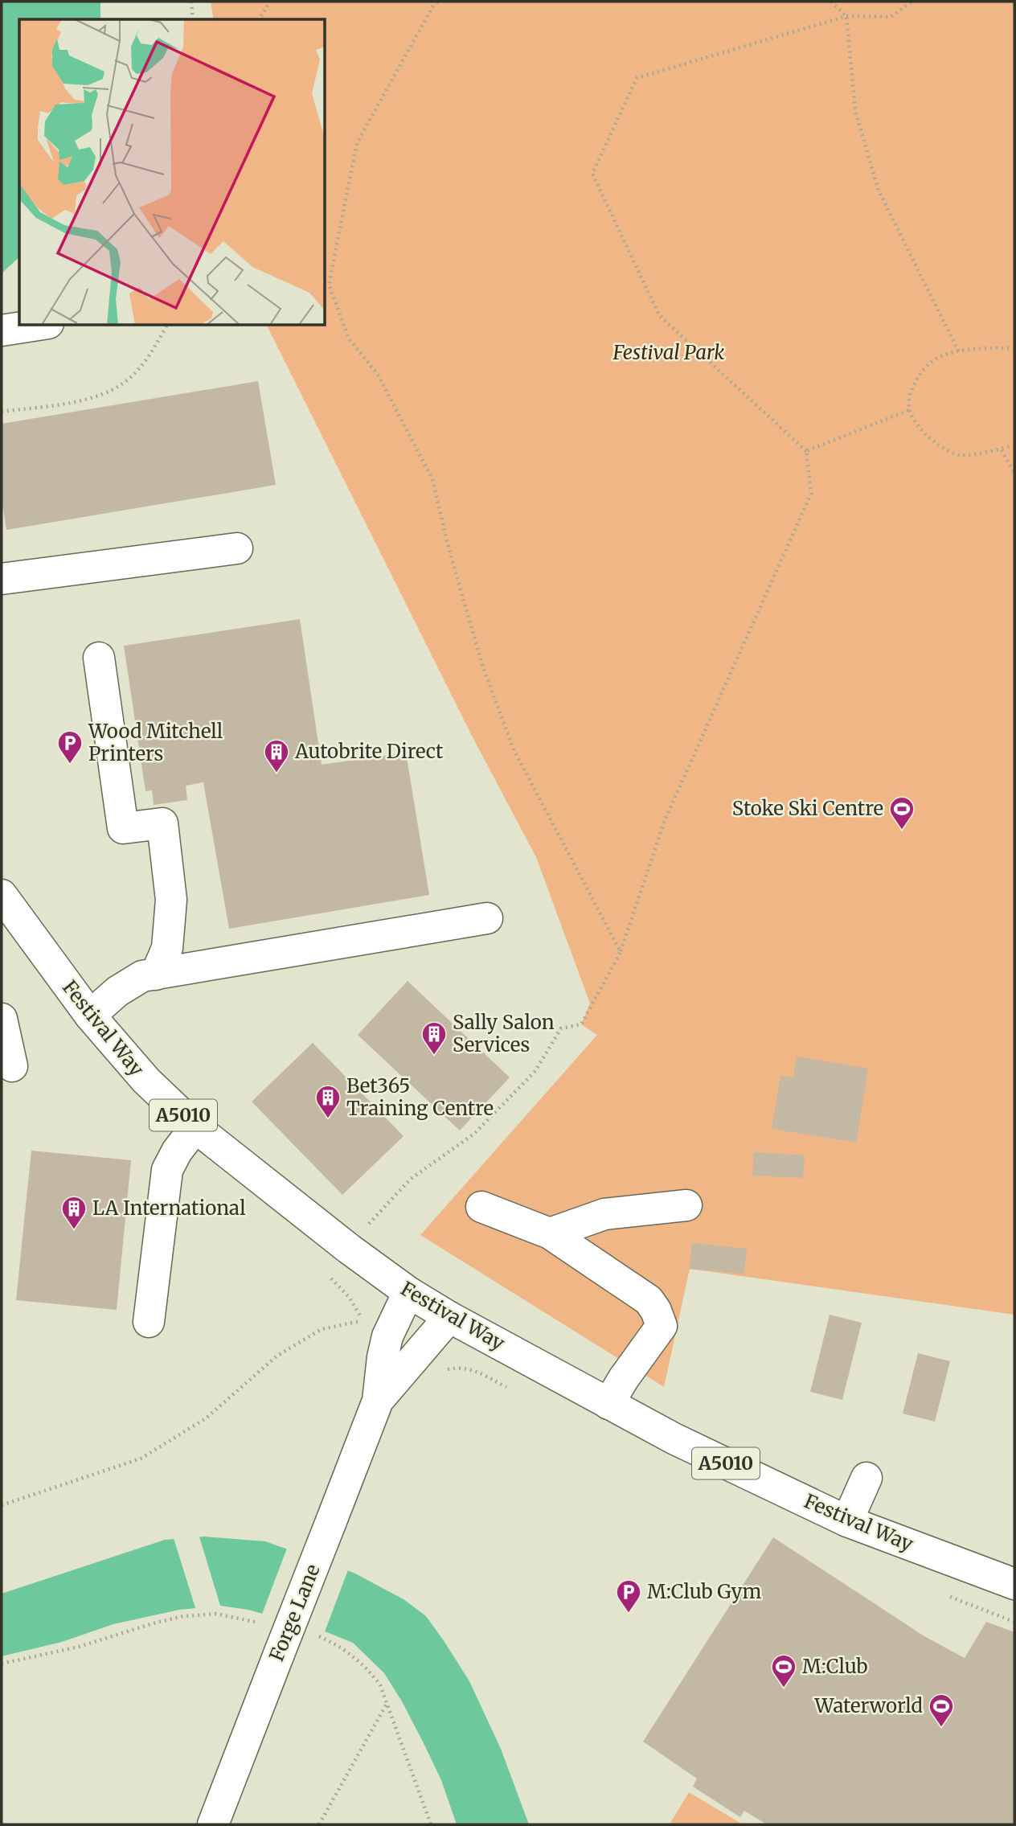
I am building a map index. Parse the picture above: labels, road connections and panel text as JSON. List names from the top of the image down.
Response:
{
  "streets": {
    "main road": ["Festival Way", "A5010", "Forge Lane"]
  },
  "crossings": [
    ["Festival Way", "Forge Lane"]
  ],
  "parks": ["Festival Park"],
  "places": {
    "parking": ["Wood Mitchell Printers", "M:Club Gym"],
    "building": [
      "Autobrite Direct",
      "Sally Salon Services",
      "Bet365 Training Centre",
      "LA International"
    ],
    "sports": ["Stoke Ski Centre", "M:Club", "Waterworld"]
  }
}
